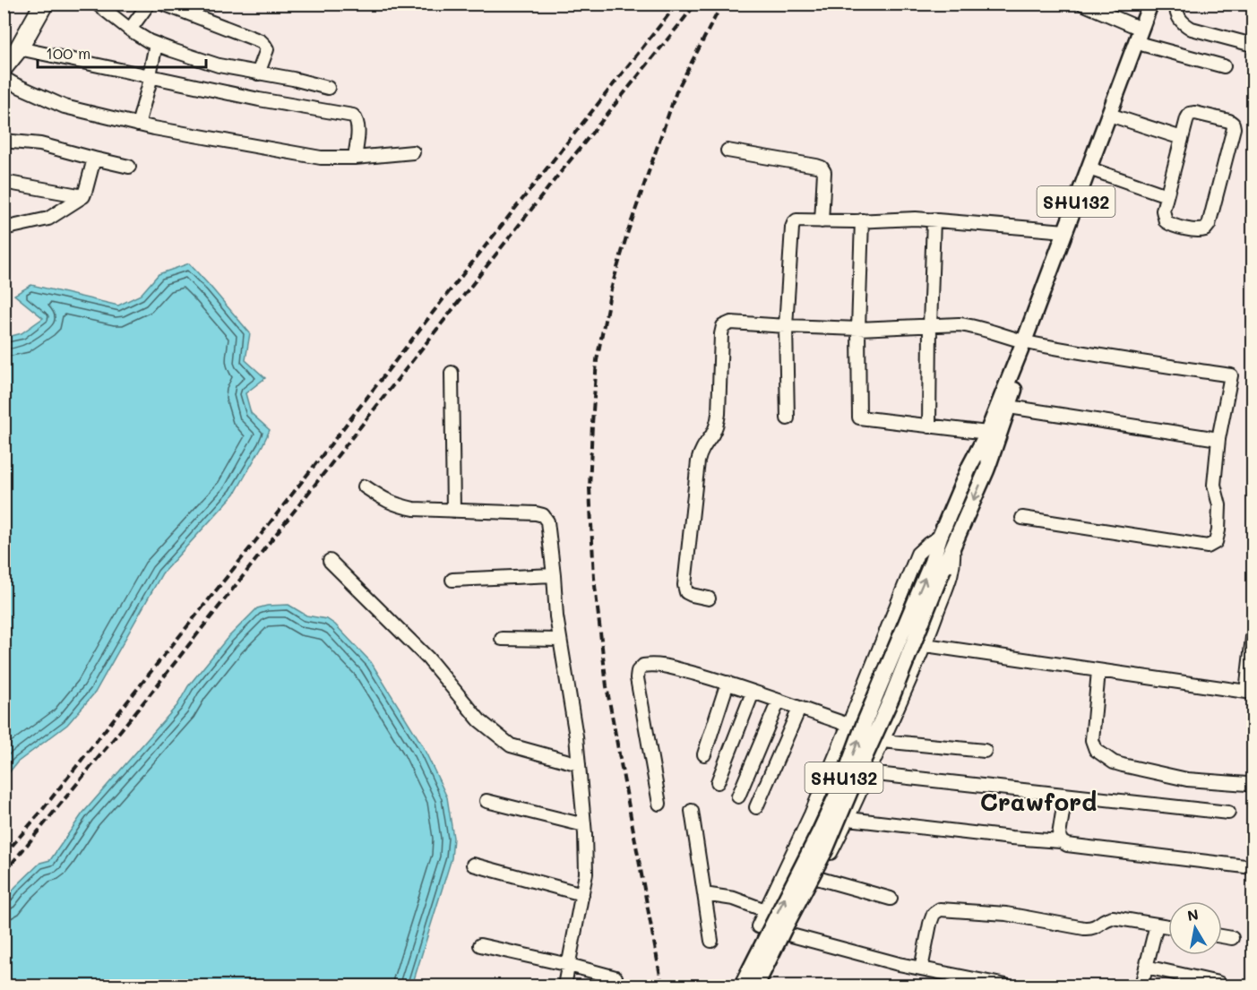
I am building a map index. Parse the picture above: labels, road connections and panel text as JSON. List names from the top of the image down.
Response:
{
  "streets": {
    "main road": ["SHU132"]
  },
  "districts": ["Crawford"],
  "scale_bar": "100 m",
  "north": "top"
}
